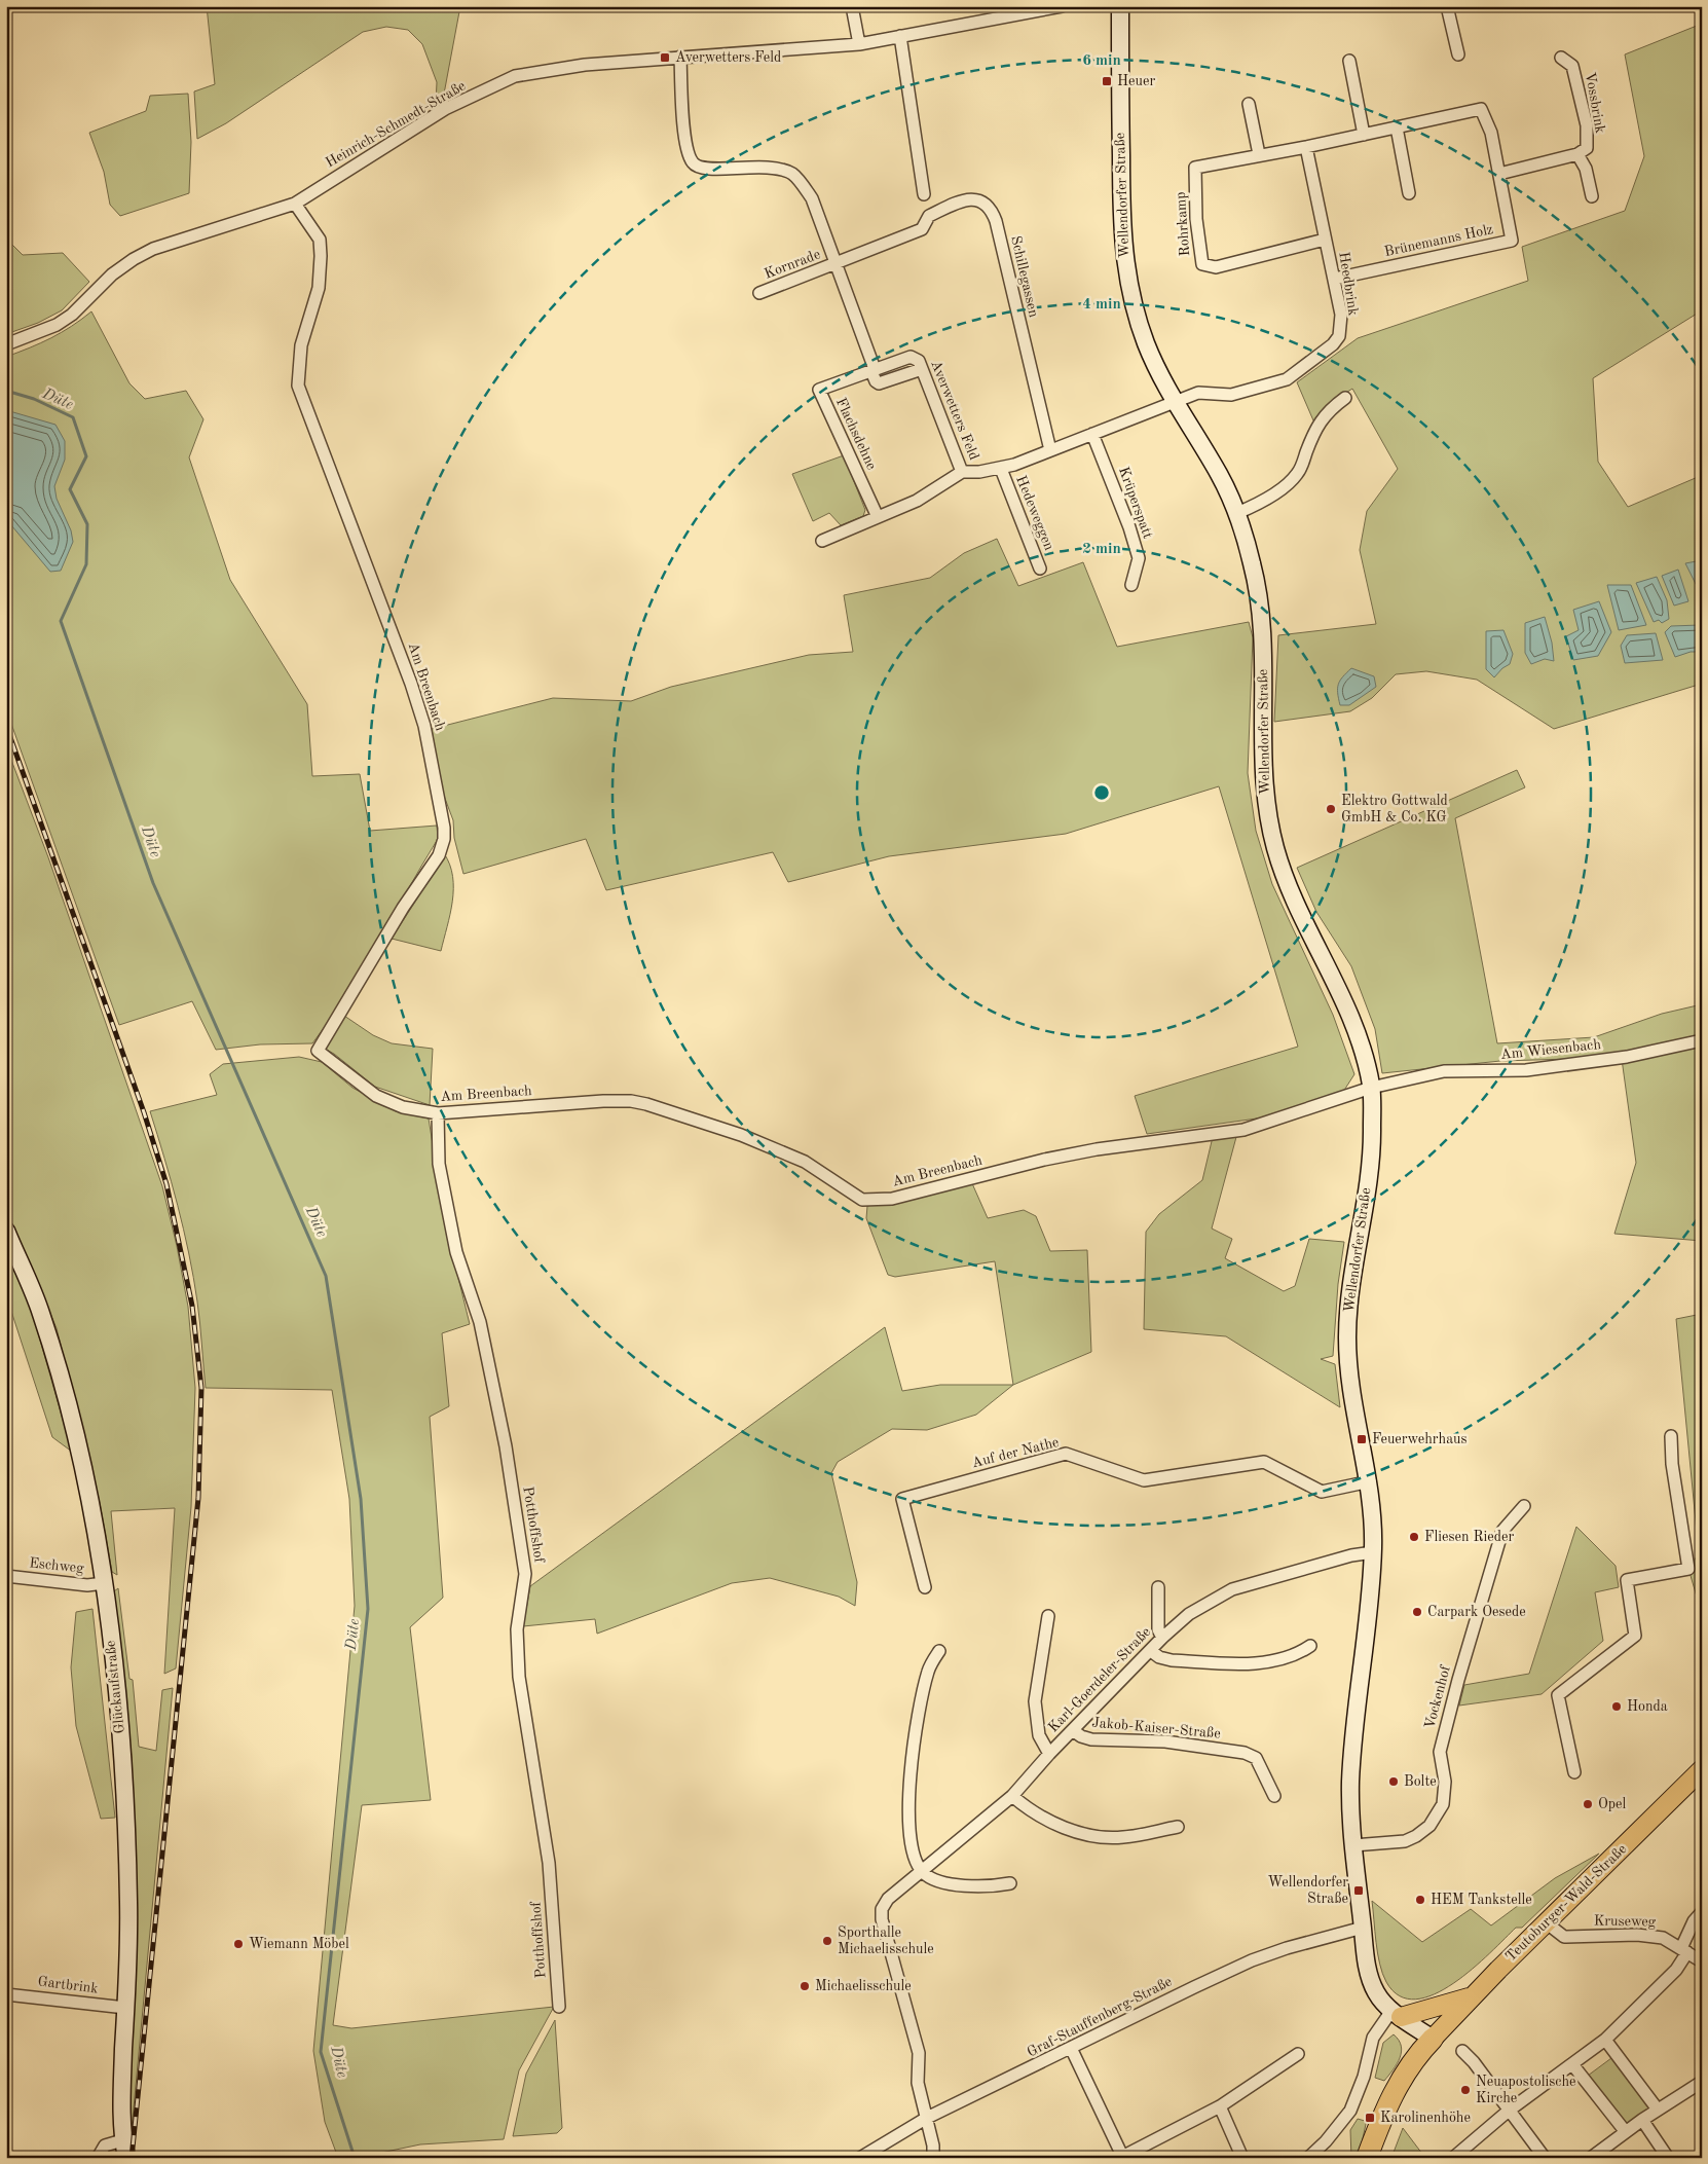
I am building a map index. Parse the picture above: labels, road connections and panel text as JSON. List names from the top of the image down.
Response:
{
  "streets": {
    "main road": ["Teutoburger-Wald-Straße"],
    "street": [
      "Vossbrink",
      "Heinrich-Schmedt-Straße",
      "Wellendorfer Straße",
      "Rohrkamp",
      "Brünemanns Holz",
      "Kornrade",
      "Schillegassen",
      "Heedbrink",
      "Averwetters Feld",
      "Flachsdehne",
      "Krüperspatt",
      "Hedeweggen",
      "Am Breenbach",
      "Am Wiesenbach",
      "Auf der Nathe",
      "Potthoffshof",
      "Eschweg",
      "Karl-Goerdeler-Straße",
      "Glückaufstraße",
      "Vockenhof",
      "Jakob-Kaiser-Straße",
      "Kruseweg",
      "Gartbrink",
      "Graf-Stauffenberg-Straße"
    ]
  },
  "crossings": [
    ["Heinrich-Schmedt-Straße", "Am Breenbach"],
    ["Wellendorfer Straße", "Heedbrink"],
    ["Wellendorfer Straße", "Averwetters Feld"],
    ["Wellendorfer Straße", "Am Breenbach"],
    ["Wellendorfer Straße", "Am Wiesenbach"],
    ["Wellendorfer Straße", "Auf der Nathe"],
    ["Wellendorfer Straße", "Karl-Goerdeler-Straße"],
    ["Wellendorfer Straße", "Vockenhof"],
    ["Wellendorfer Straße", "Teutoburger-Wald-Straße"],
    ["Wellendorfer Straße", "Graf-Stauffenberg-Straße"],
    ["Rohrkamp", "Brünemanns Holz"],
    ["Rohrkamp", "Heedbrink"],
    ["Brünemanns Holz", "Heedbrink"],
    ["Kornrade", "Schillegassen"],
    ["Schillegassen", "Averwetters Feld"],
    ["Heedbrink", "Averwetters Feld"],
    ["Averwetters Feld", "Flachsdehne"],
    ["Averwetters Feld", "Krüperspatt"],
    ["Averwetters Feld", "Hedeweggen"],
    ["Am Breenbach", "Am Wiesenbach"],
    ["Am Breenbach", "Potthoffshof"],
    ["Eschweg", "Glückaufstraße"],
    ["Karl-Goerdeler-Straße", "Jakob-Kaiser-Straße"],
    ["Karl-Goerdeler-Straße", "Graf-Stauffenberg-Straße"],
    ["Glückaufstraße", "Gartbrink"],
    ["Teutoburger-Wald-Straße", "Kruseweg"]
  ],
  "water": ["Düte"],
  "places": {
    "transit": [
      "Averwetters Feld",
      "Heuer",
      "Feuerwehrhaus",
      "Wellendorfer Straße",
      "Karolinenhöhe"
    ],
    "other": [
      "Elektro Gottwald GmbH & Co. KG",
      "Fliesen Rieder",
      "Carpark Oesede",
      "Honda",
      "Bolte",
      "Opel",
      "HEM Tankstelle",
      "Sporthalle Michaelisschule",
      "Wiemann Möbel",
      "Michaelisschule",
      "Neuapostolische Kirche"
    ]
  },
  "rings": ["6 min", "4 min", "2 min"]
}
